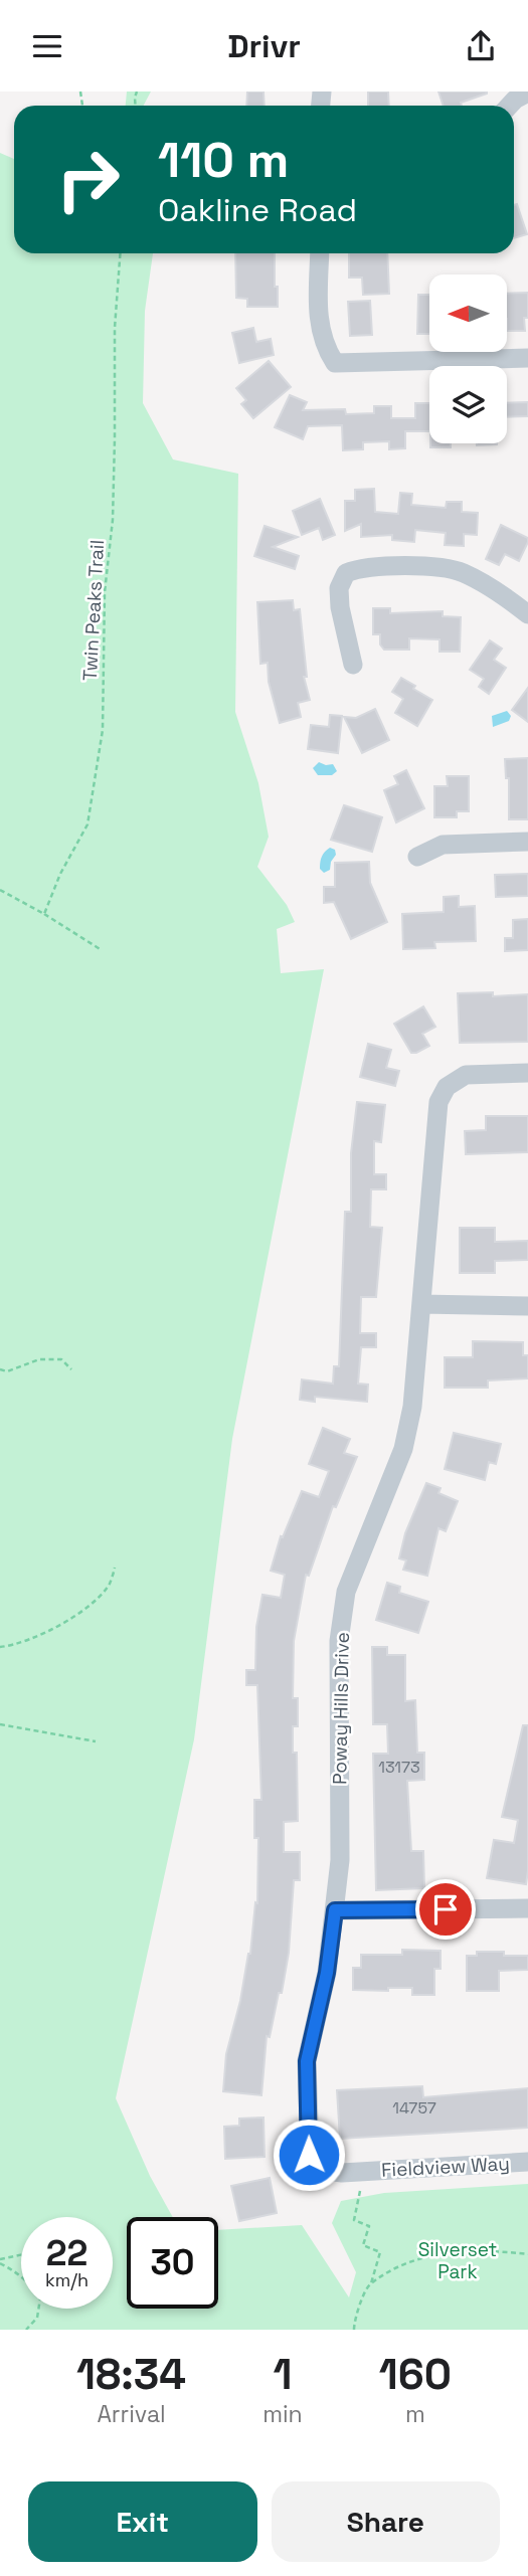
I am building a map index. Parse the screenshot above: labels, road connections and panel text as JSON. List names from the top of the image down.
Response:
{
  "streets": {
    "street": ["Poway Hills Drive", "Fieldview Way"],
    "path": ["Twin Peaks Trail"]
  },
  "crossings": [
    ["Poway Hills Drive", "Fieldview Way"]
  ],
  "parks": ["Silverset Park"],
  "house_numbers": ["13173", "14757"],
  "north": "left",
  "page": {
    "header": "Drivr",
    "turn": ["110 m", "Oakline Road"],
    "speed": "22 km/h",
    "limit": "30",
    "eta": [
      "18:34",
      "Arrival",
      "1",
      "min",
      "160",
      "m"
    ],
    "buttons": ["Exit", "Share"]
  }
}
